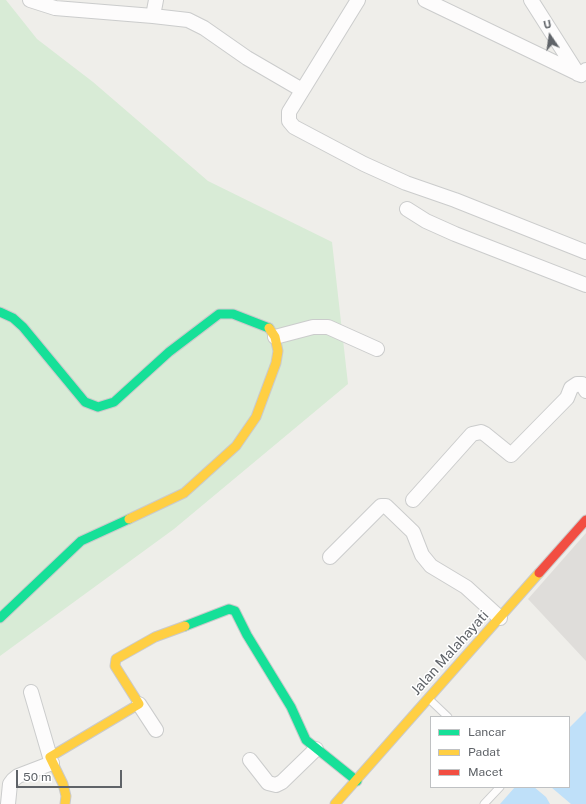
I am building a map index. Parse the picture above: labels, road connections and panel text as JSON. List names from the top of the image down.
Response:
{
  "streets": {
    "street": ["Jalan Malahayati"]
  },
  "legend": ["Lancar", "Padat", "Macet"],
  "scale_bar": "50 m",
  "north": "top"
}
